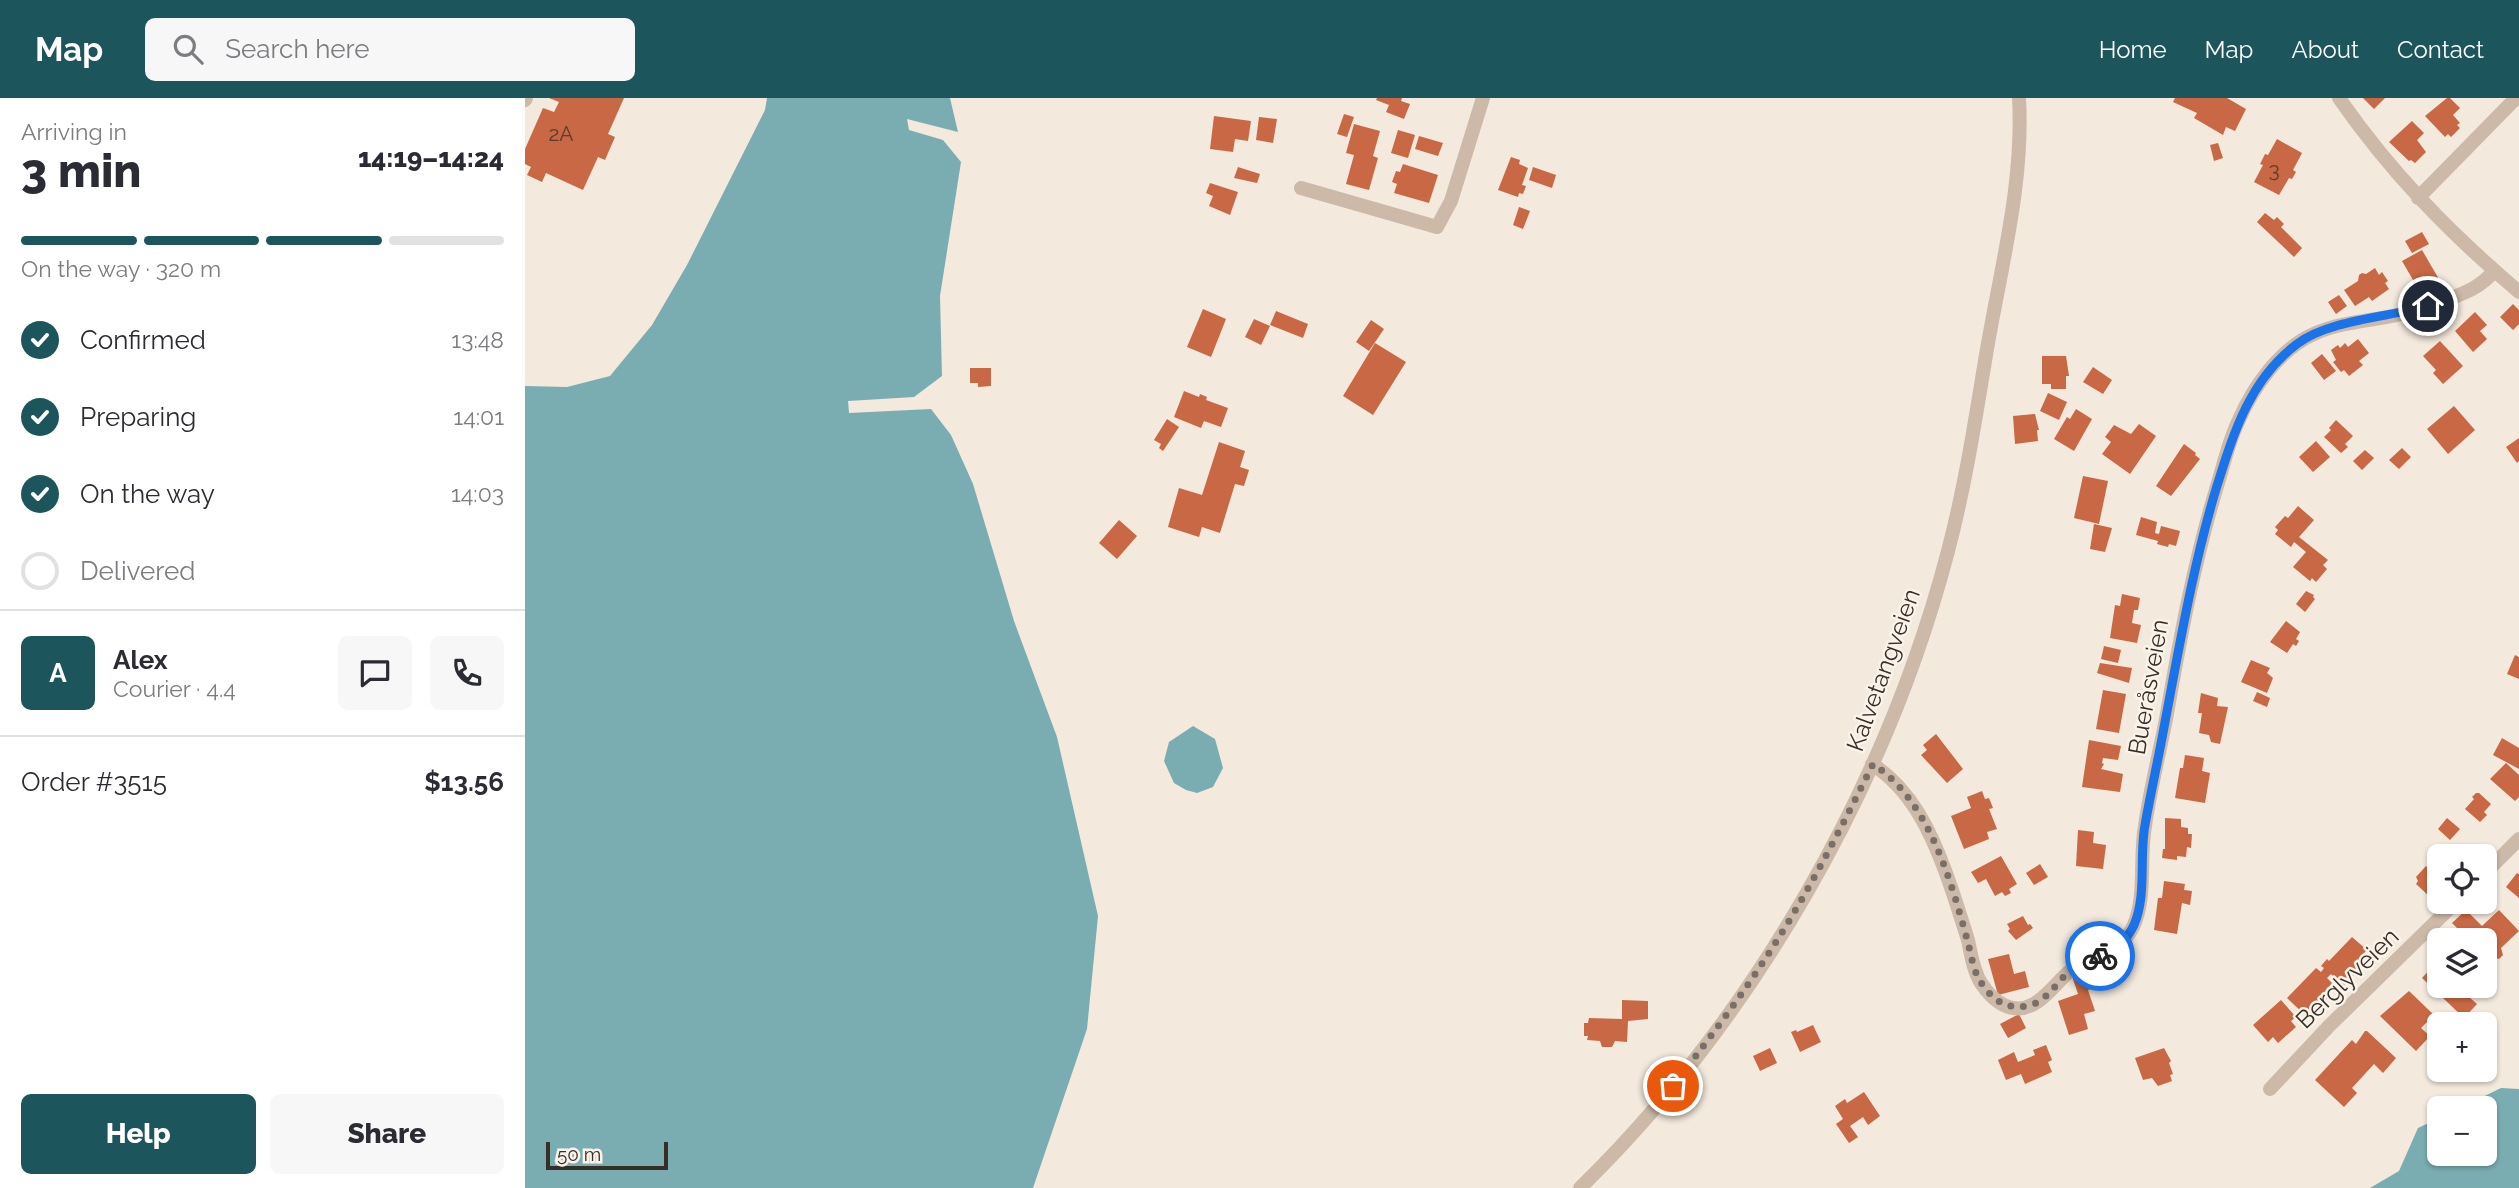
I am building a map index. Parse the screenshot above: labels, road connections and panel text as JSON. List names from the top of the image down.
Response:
{
  "streets": {
    "street": ["Kalvetangveien", "Bueråsveien", "Berglyveien"]
  },
  "crossings": [
    ["Kalvetangveien", "Bueråsveien"]
  ],
  "house_numbers": ["2A", "3"],
  "scale_bar": "50 m",
  "page": {
    "header": "Map",
    "search": "Search here",
    "nav": [
      "Home",
      "Map",
      "About",
      "Contact"
    ],
    "heading": ["3 min", "Arriving in", "14:19–14:24"],
    "panel": [
      "Alex",
      "Courier · 4.4",
      "Order #3515",
      "$13.56"
    ],
    "bar": "On the way · 320 m",
    "list": [
      ["Confirmed", "13:48"],
      ["Preparing", "14:01"],
      ["On the way", "14:03"],
      "Delivered"
    ],
    "round": "A",
    "map_buttons": ["+", "−"],
    "buttons": ["Help", "Share"],
    "scale": "50 m"
  }
}
